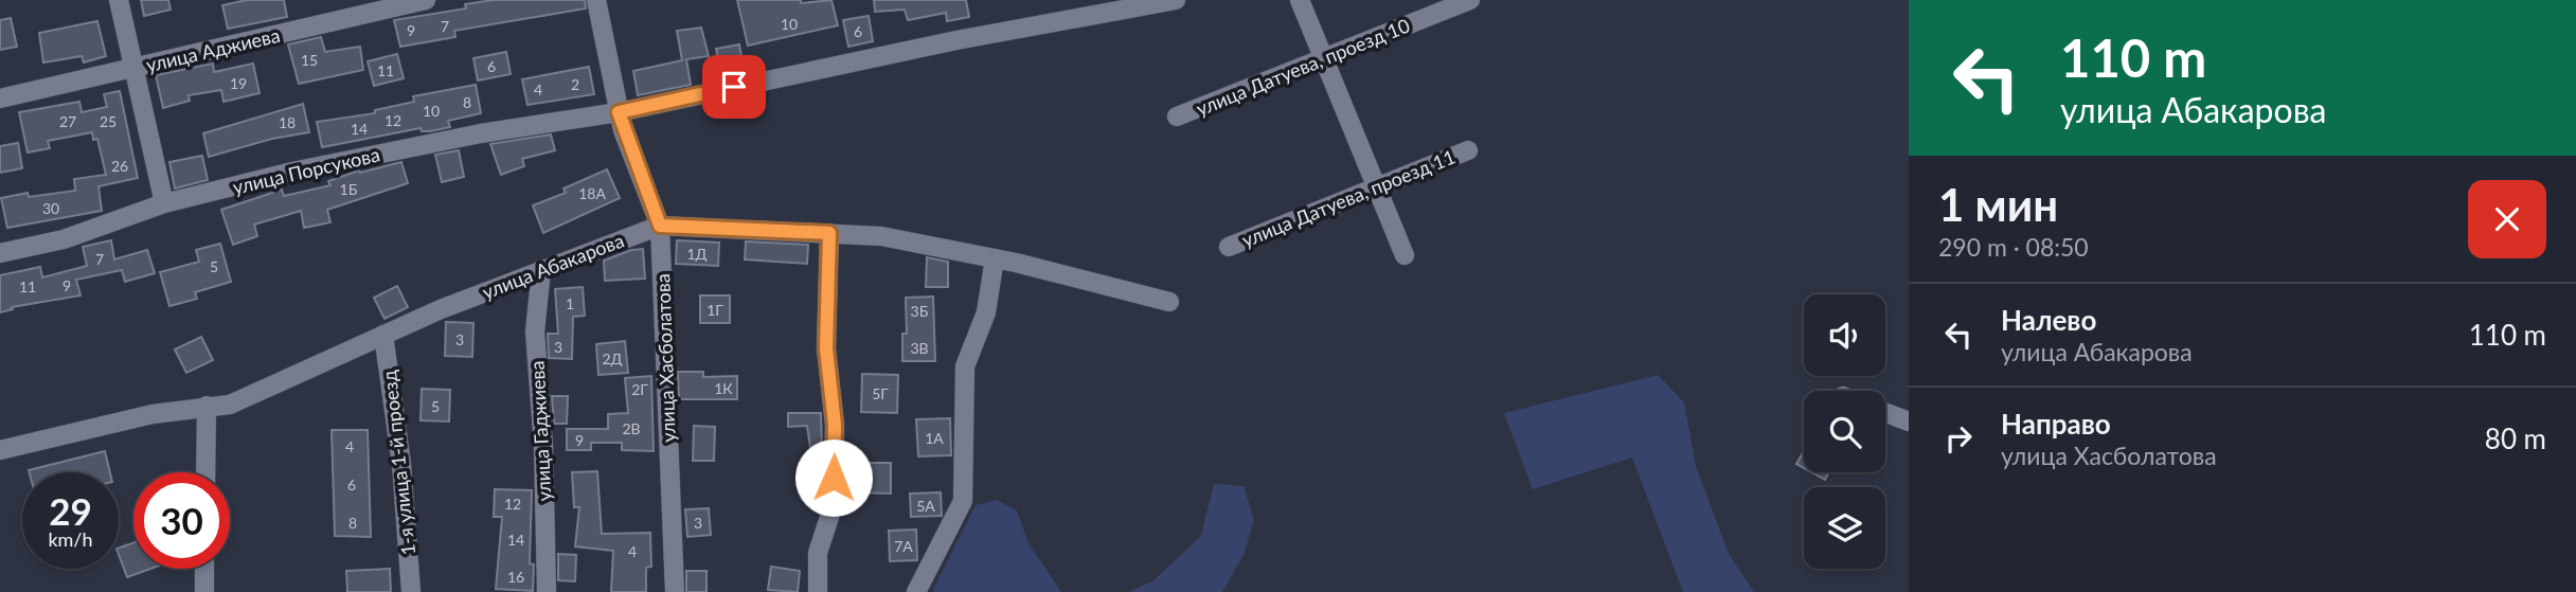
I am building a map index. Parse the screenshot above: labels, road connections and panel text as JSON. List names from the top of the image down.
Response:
{
  "streets": {
    "street": [
      "улица Аджиева",
      "улица Датуева, проезд 10",
      "улица Порсукова",
      "улица Датуева, проезд 11",
      "улица Абакарова",
      "улица Хасболатова",
      "улица Гаджиева",
      "1-я улица 1-й проезд"
    ]
  },
  "crossings": [
    ["улица Порсукова", "улица Хасболатова"],
    ["улица Абакарова", "улица Хасболатова"],
    ["улица Абакарова", "улица Гаджиева"],
    ["улица Абакарова", "1-я улица 1-й проезд"]
  ],
  "house_numbers": [
    "10",
    "7",
    "9",
    "6",
    "15",
    "6",
    "11",
    "19",
    "2",
    "4",
    "8",
    "10",
    "12",
    "27",
    "25",
    "18",
    "14",
    "26",
    "1Б",
    "18А",
    "30",
    "1Д",
    "7",
    "5",
    "9",
    "11",
    "1",
    "1Г",
    "3Б",
    "3",
    "3",
    "3В",
    "2Д",
    "1К",
    "2Г",
    "5Г",
    "5",
    "2В",
    "1А",
    "9",
    "4",
    "6",
    "12",
    "5А",
    "8",
    "3",
    "14",
    "7А",
    "4",
    "16"
  ],
  "page": {
    "turn": ["110 m", "улица Абакарова"],
    "heading": ["1 мин", "290 m · 08:50"],
    "list": [
      {
        "name": "Налево",
        "note": "улица Абакарова",
        "value": "110 m"
      },
      {
        "name": "Направо",
        "note": "улица Хасболатова",
        "value": "80 m"
      }
    ],
    "speed": "29 km/h",
    "limit": "30"
  }
}
